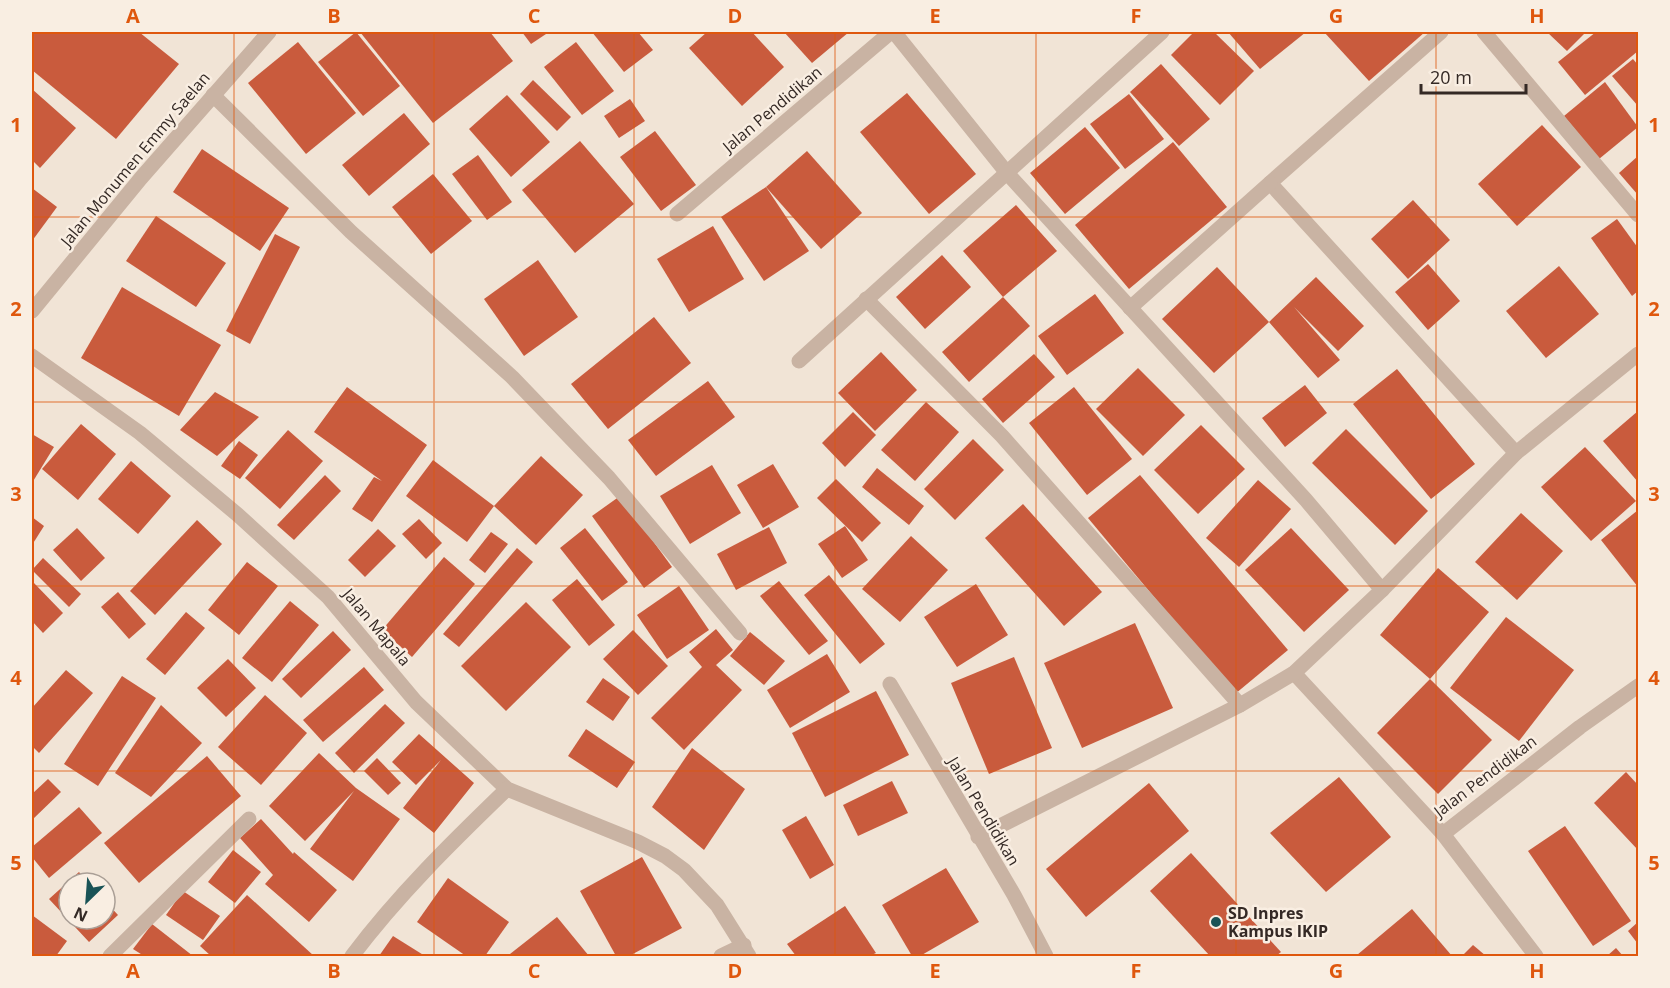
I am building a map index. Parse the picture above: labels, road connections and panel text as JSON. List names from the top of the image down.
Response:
{
  "streets": {
    "street": ["Jalan Pendidikan", "Jalan Monumen Emmy Saelan", "Jalan Mapala"]
  },
  "places": ["SD Inpres Kampus IKIP"],
  "scale_bar": "20 m",
  "north": "bottom left",
  "grid": {
    "columns": [
      "A",
      "B",
      "C",
      "D",
      "E",
      "F",
      "G",
      "H"
    ],
    "rows": [
      "1",
      "2",
      "3",
      "4",
      "5"
    ]
  }
}
